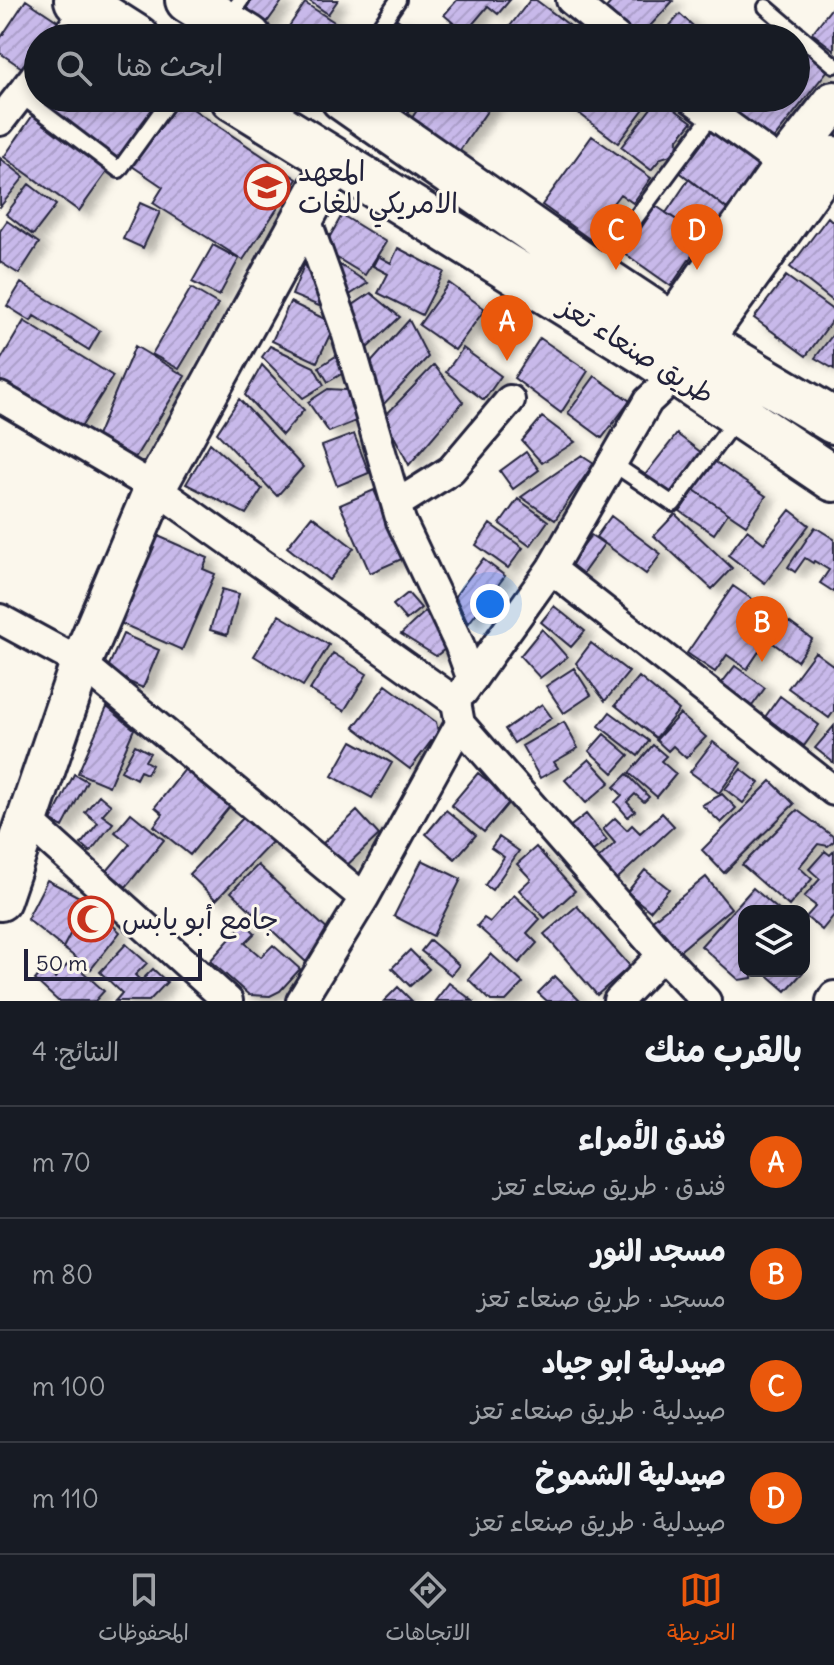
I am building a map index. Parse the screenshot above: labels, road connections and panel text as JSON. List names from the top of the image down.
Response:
{
  "streets": {
    "highway": ["طريق صنعاء تعز"]
  },
  "places": {
    "school or university": ["المعهد الامريكي للغات"],
    "mosque": ["جامع أبو يابس"]
  },
  "scale_bar": "50 m",
  "page": {
    "search": "ابحث هنا",
    "pins": [
      "C",
      "D",
      "A",
      "B"
    ],
    "scale": "50 m",
    "heading": ["بالقرب منك", "النتائج: 4"],
    "list": [
      {
        "mark": "A",
        "name": "فندق الأمراء",
        "note": "فندق · طريق صنعاء تعز",
        "value": "70 m"
      },
      {
        "mark": "B",
        "name": "مسجد النور",
        "note": "مسجد · طريق صنعاء تعز",
        "value": "80 m"
      },
      {
        "mark": "C",
        "name": "صيدلية ابو جياد",
        "note": "صيدلية · طريق صنعاء تعز",
        "value": "100 m"
      },
      {
        "mark": "D",
        "name": "صيدلية الشموخ",
        "note": "صيدلية · طريق صنعاء تعز",
        "value": "110 m"
      }
    ],
    "nav": ["الخريطة", "الاتجاهات", "المحفوظات"]
  }
}
